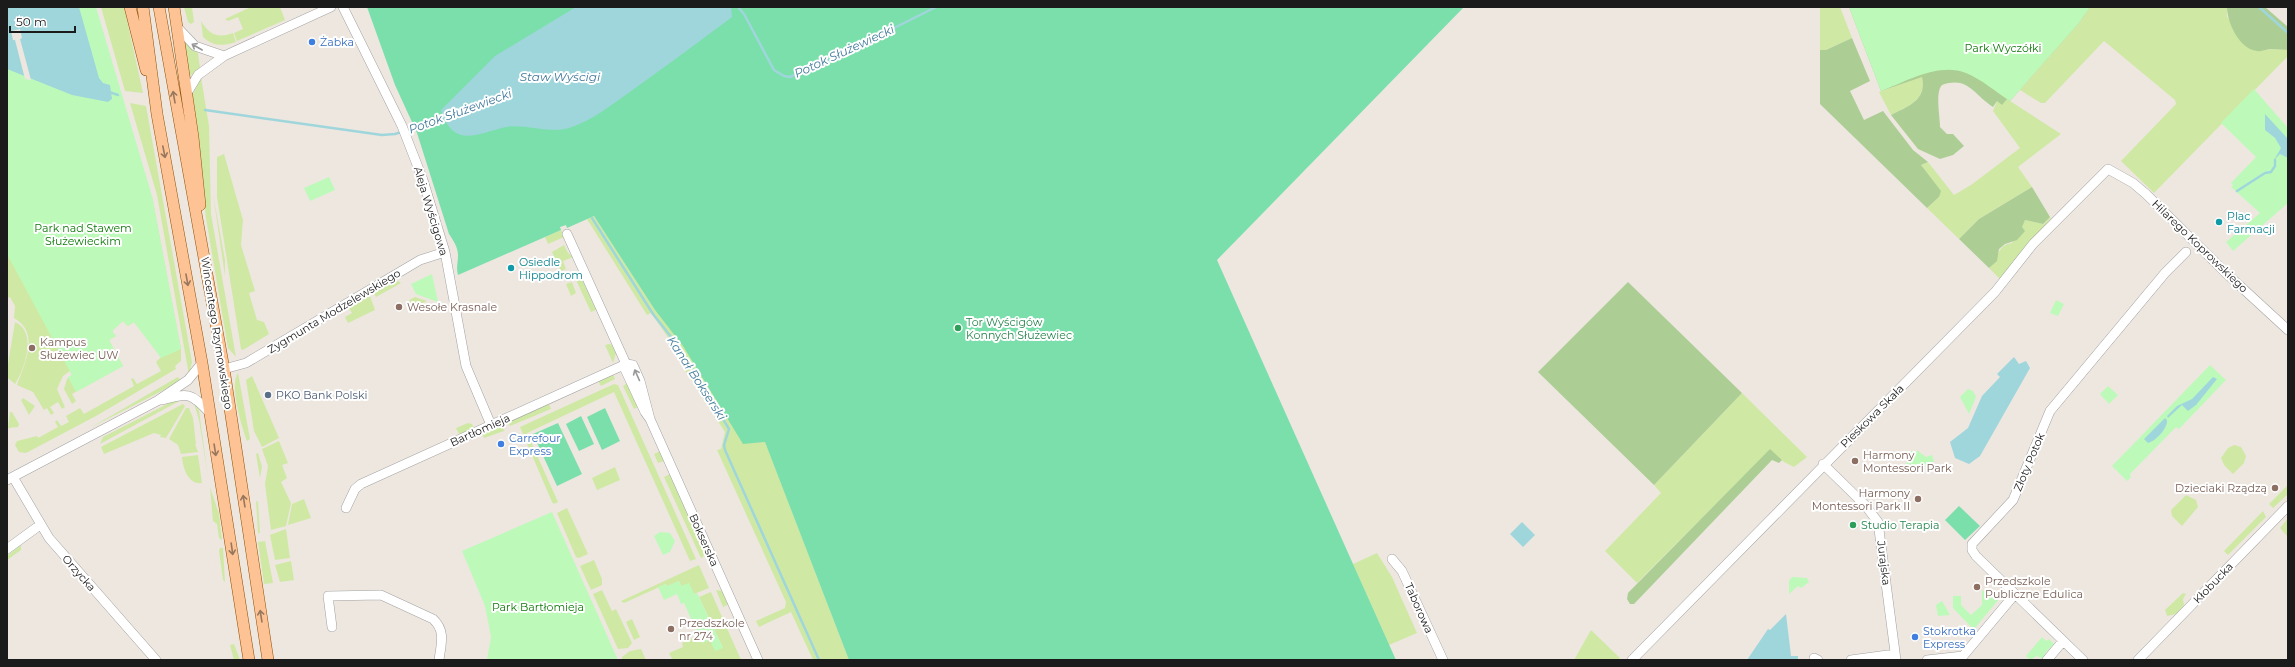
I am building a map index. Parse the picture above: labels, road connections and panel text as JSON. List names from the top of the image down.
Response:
{
  "streets": {
    "main road": ["Wincentego Rzymowskiego"],
    "street": [
      "Aleja Wyścigowa",
      "Hilarego Koprowskiego",
      "Zygmunta Modzelewskiego",
      "Pieskowa Skała",
      "Bartłomieja",
      "Złoty Potok",
      "Bokserska",
      "Jurajska",
      "Orzycka",
      "Kłobucka",
      "Taborowa"
    ]
  },
  "crossings": [
    ["Aleja Wyścigowa", "Zygmunta Modzelewskiego"],
    ["Aleja Wyścigowa", "Bartłomieja"],
    ["Hilarego Koprowskiego", "Pieskowa Skała"],
    ["Zygmunta Modzelewskiego", "Wincentego Rzymowskiego"],
    ["Pieskowa Skała", "Jurajska"],
    ["Bartłomieja", "Bokserska"]
  ],
  "water": ["Potok Służewiecki", "Staw Wyścigi", "Kanał Bokserski"],
  "parks": ["Park Wyczółki", "Park nad Stawem Służewieckim", "Park Bartłomieja"],
  "places": [
    "Żabka",
    "Plac Farmacji",
    "Osiedle Hippodrom",
    "Wesołe Krasnale",
    "Tor Wyścigów Konnych Służewiec",
    "Kampus Służewiec UW",
    "PKO Bank Polski",
    "Carrefour Express",
    "Harmony Montessori Park",
    "Dzieciaki Rządzą",
    "Harmony Montessori Park II",
    "Studio Terapia",
    "Przedszkole Publiczne Edulica",
    "Przedszkole nr 274",
    "Stokrotka Express"
  ],
  "scale_bar": "50 m"
}
